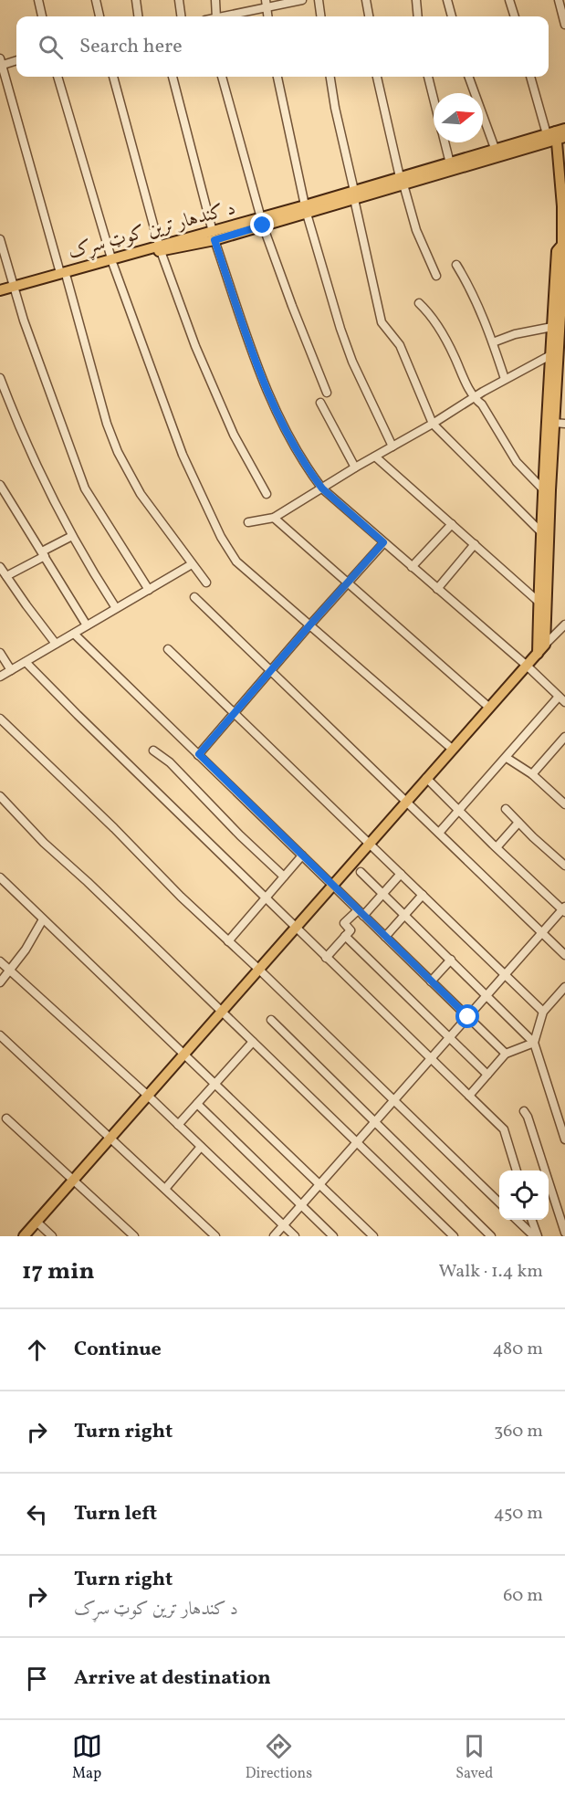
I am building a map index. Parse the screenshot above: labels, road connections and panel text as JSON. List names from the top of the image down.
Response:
{
  "streets": {
    "main road": ["د کندهار ترين کوټ سړک"]
  },
  "north": "right",
  "page": {
    "search": "Search here",
    "heading": ["17 min", "Walk · 1.4 km"],
    "list": [
      ["Continue", "480 m"],
      ["Turn right", "360 m"],
      ["Turn left", "450 m"],
      ["Turn right", "د کندهار ترين کوټ سړک", "60 m"],
      "Arrive at destination"
    ],
    "nav": ["Map", "Directions", "Saved"]
  }
}
